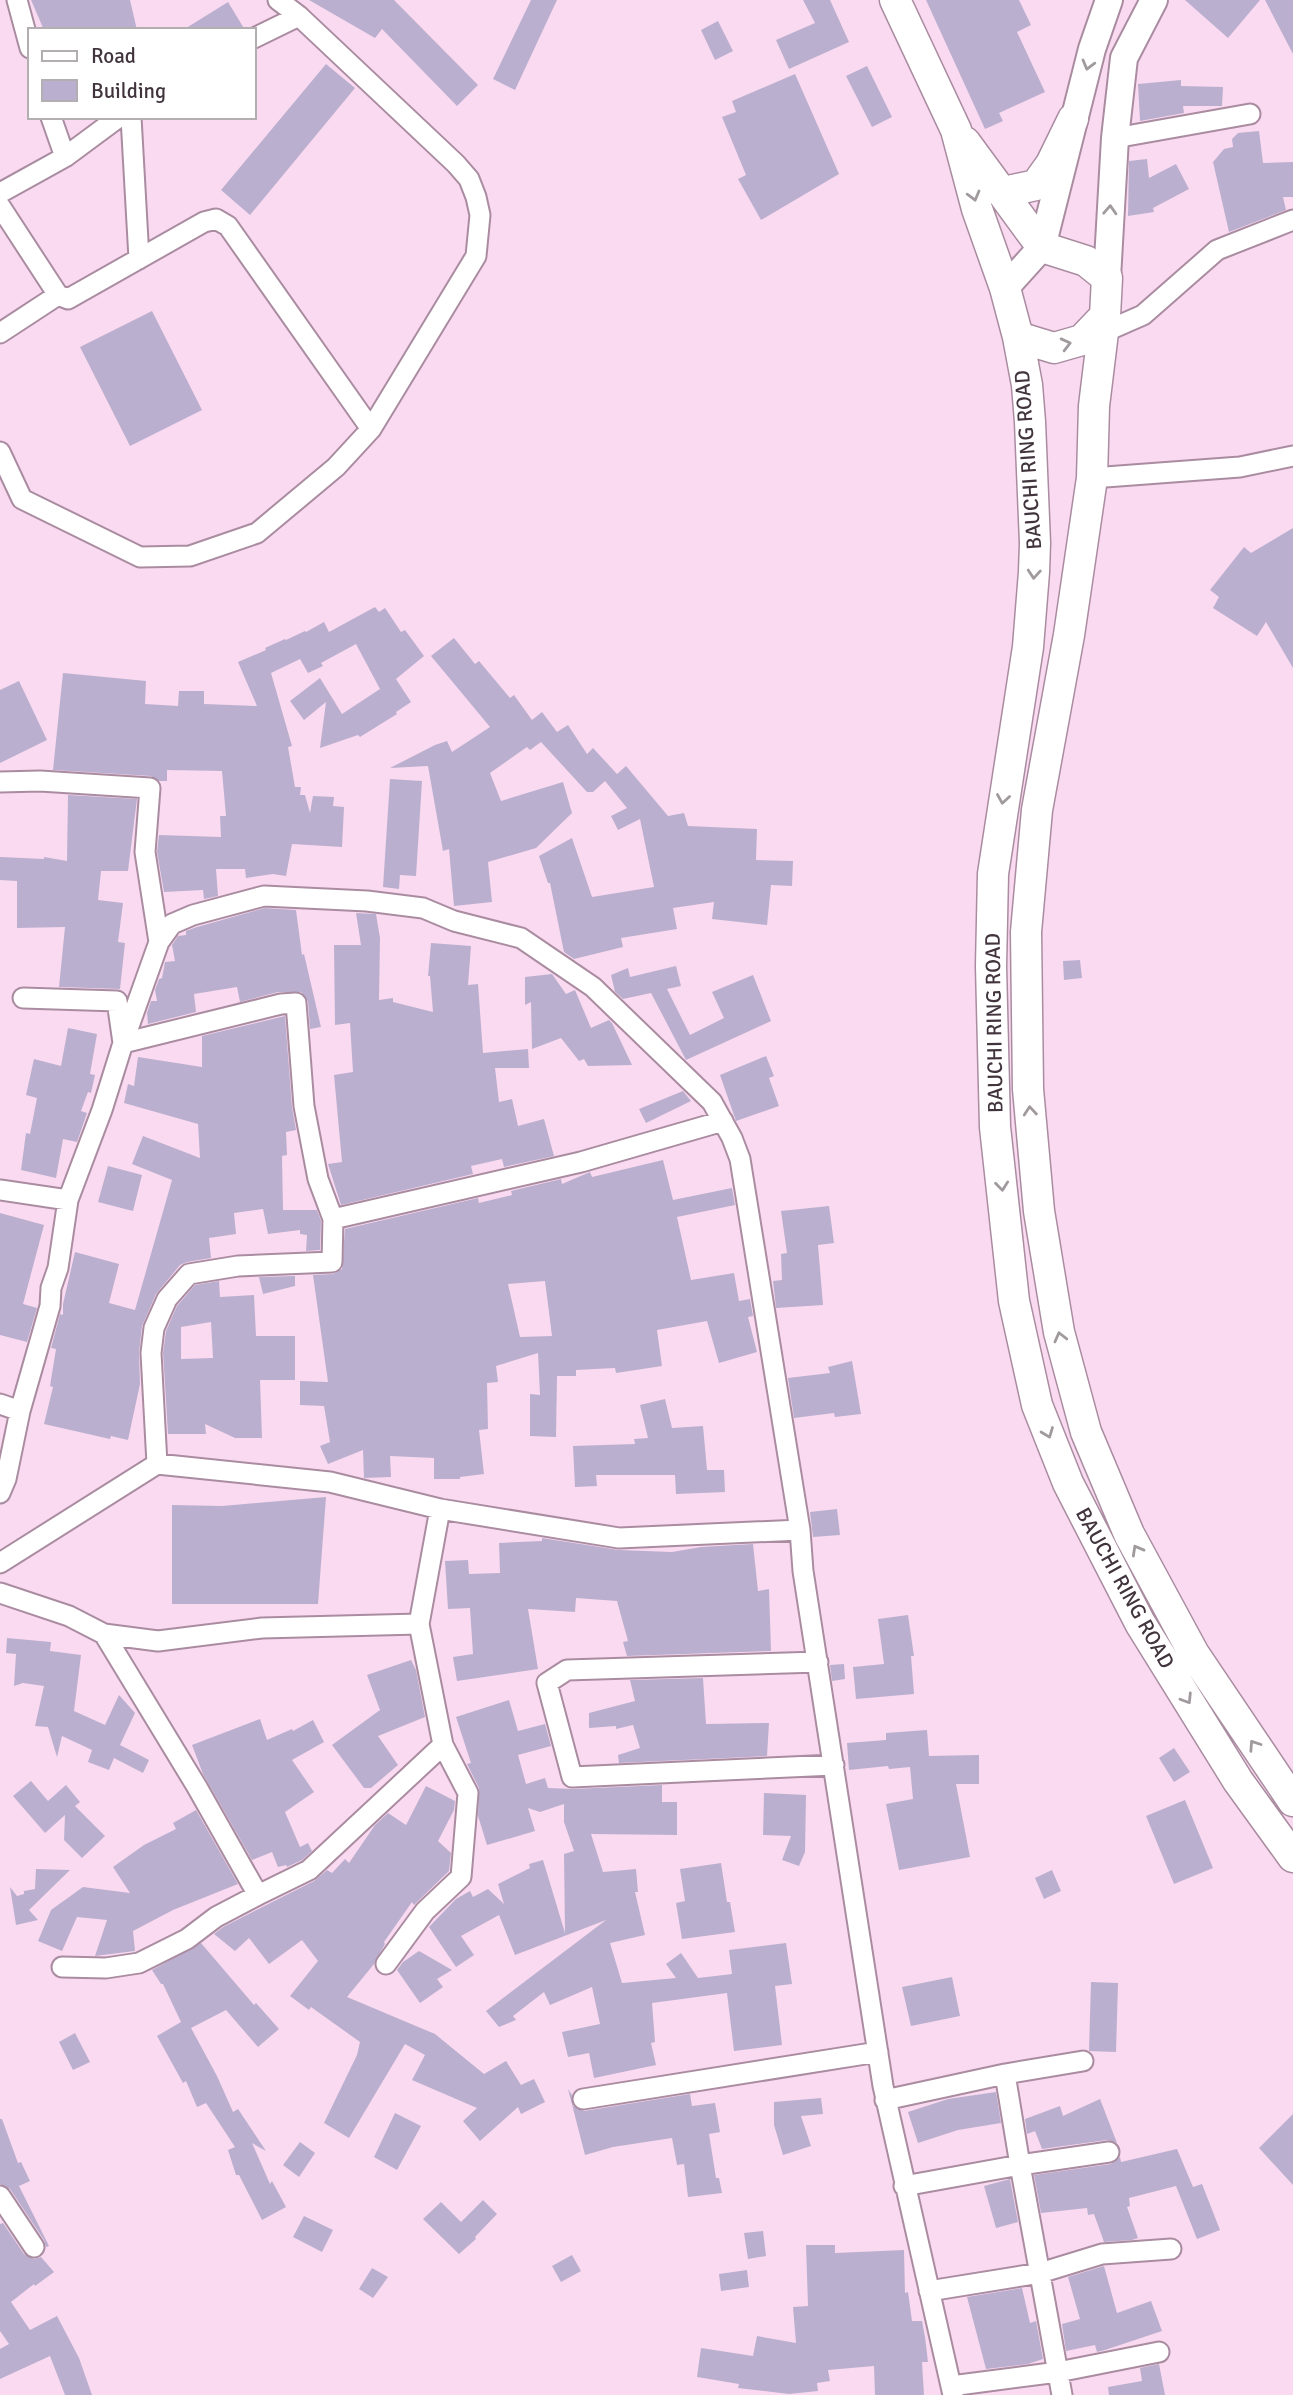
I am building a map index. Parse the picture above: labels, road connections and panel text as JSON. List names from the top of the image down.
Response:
{
  "streets": {
    "main road": ["BAUCHI RING ROAD"]
  },
  "legend": ["Road", "Building"]
}
